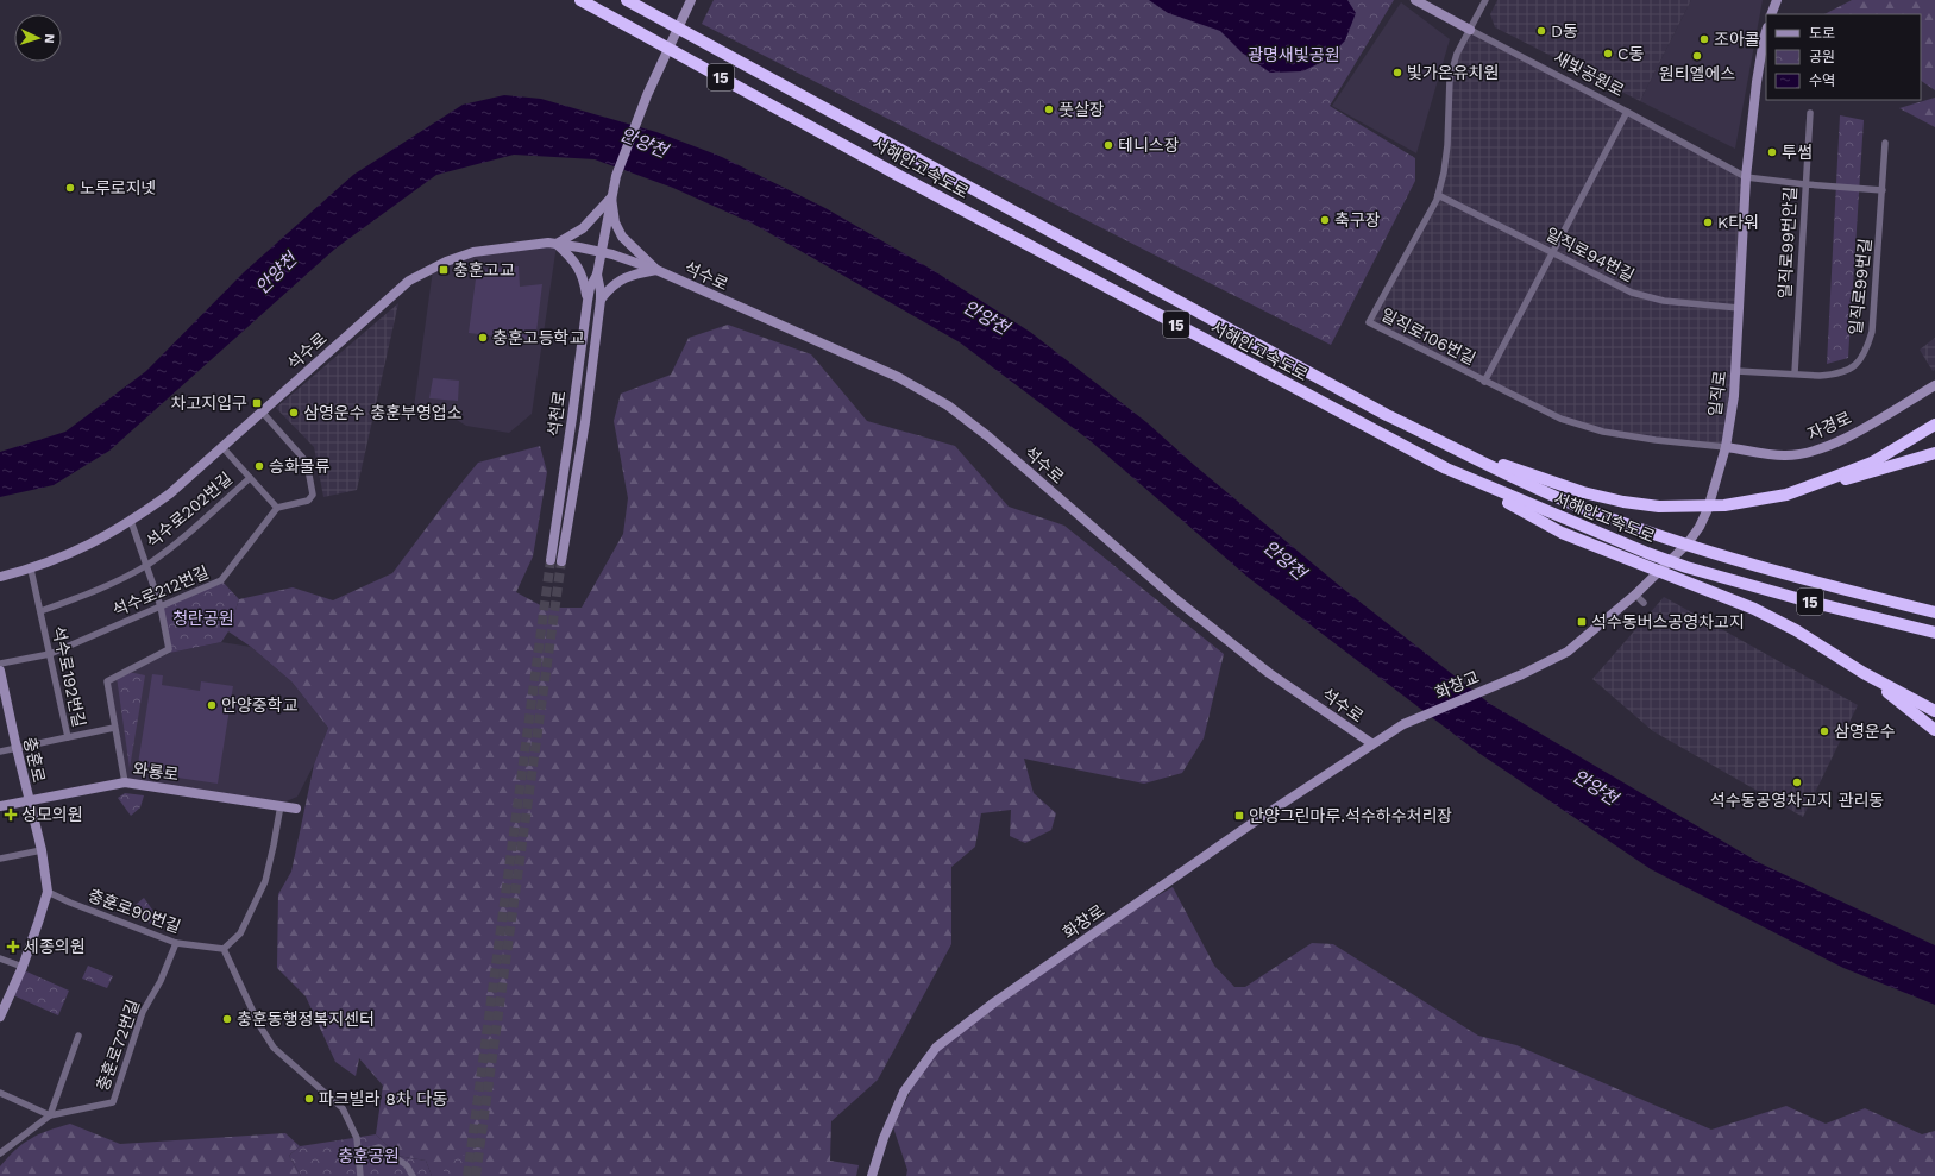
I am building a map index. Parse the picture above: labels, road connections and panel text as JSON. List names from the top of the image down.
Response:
{
  "streets": {
    "highway": ["15", "서해안고속도로"],
    "street": [
      "새빛공원로",
      "일직로99번안길",
      "일직로94번길",
      "석수로",
      "일직로99번길",
      "일직로106번길",
      "일직로",
      "석천로",
      "자경로",
      "석수로202번길",
      "석수로212번길",
      "석수로192번길",
      "화창교",
      "충훈로",
      "와룡로",
      "충훈로90번길",
      "화창로",
      "충훈로72번길"
    ]
  },
  "crossings": [
    ["새빛공원로", "일직로106번길"],
    ["새빛공원로", "일직로"],
    ["일직로99번안길", "일직로99번길"],
    ["일직로94번길", "일직로106번길"],
    ["일직로94번길", "일직로"],
    ["석수로", "석천로"],
    ["석수로", "석수로202번길"],
    ["석수로", "석수로192번길"],
    ["석수로", "화창교"],
    ["석수로", "화창로"],
    ["일직로99번길", "일직로"],
    ["일직로106번길", "일직로"],
    ["일직로106번길", "자경로"],
    ["일직로", "자경로"],
    ["일직로", "화창교"],
    ["석수로202번길", "석수로212번길"],
    ["석수로202번길", "석수로192번길"],
    ["석수로202번길", "와룡로"],
    ["석수로212번길", "석수로192번길"],
    ["석수로192번길", "충훈로"],
    ["화창교", "화창로"],
    ["충훈로", "와룡로"],
    ["충훈로", "충훈로90번길"],
    ["충훈로90번길", "충훈로72번길"]
  ],
  "water": ["안양천"],
  "parks": ["광명새빛공원", "청란공원", "충훈공원"],
  "places": {
    "other": [
      "D동",
      "조아콜",
      "C동",
      "원티엘에스",
      "빛가온유치원",
      "풋살장",
      "테니스장",
      "투썸",
      "노루로지넷",
      "축구장",
      "K타워",
      "충훈고등학교",
      "삼영운수 충훈부영업소",
      "승화물류",
      "안양중학교",
      "삼영운수",
      "석수동공영차고지 관리동",
      "충훈동행정복지센터",
      "파크빌라 8차 다동"
    ],
    "transit": [
      "충훈고교",
      "차고지입구",
      "석수동버스공영차고지",
      "안양그린마루.석수하수처리장"
    ],
    "health": ["성모의원", "세종의원"]
  },
  "legend": ["도로", "공원", "수역"],
  "north": "right"
}
